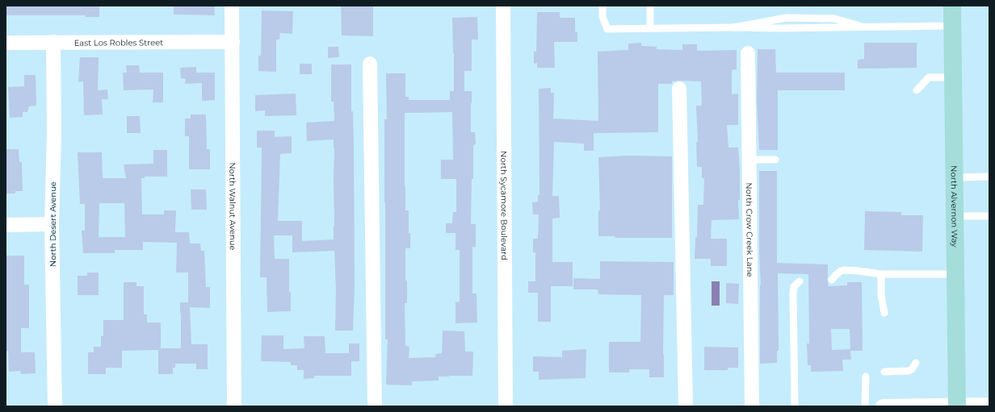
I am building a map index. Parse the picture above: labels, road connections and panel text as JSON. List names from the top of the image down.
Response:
{
  "streets": {
    "main road": ["North Alvernon Way"],
    "street": [
      "East Los Robles Street",
      "North Walnut Avenue",
      "North Sycamore Boulevard",
      "North Desert Avenue",
      "North Crow Creek Lane"
    ]
  },
  "crossings": [
    ["East Los Robles Street", "North Walnut Avenue"],
    ["East Los Robles Street", "North Desert Avenue"]
  ]
}
